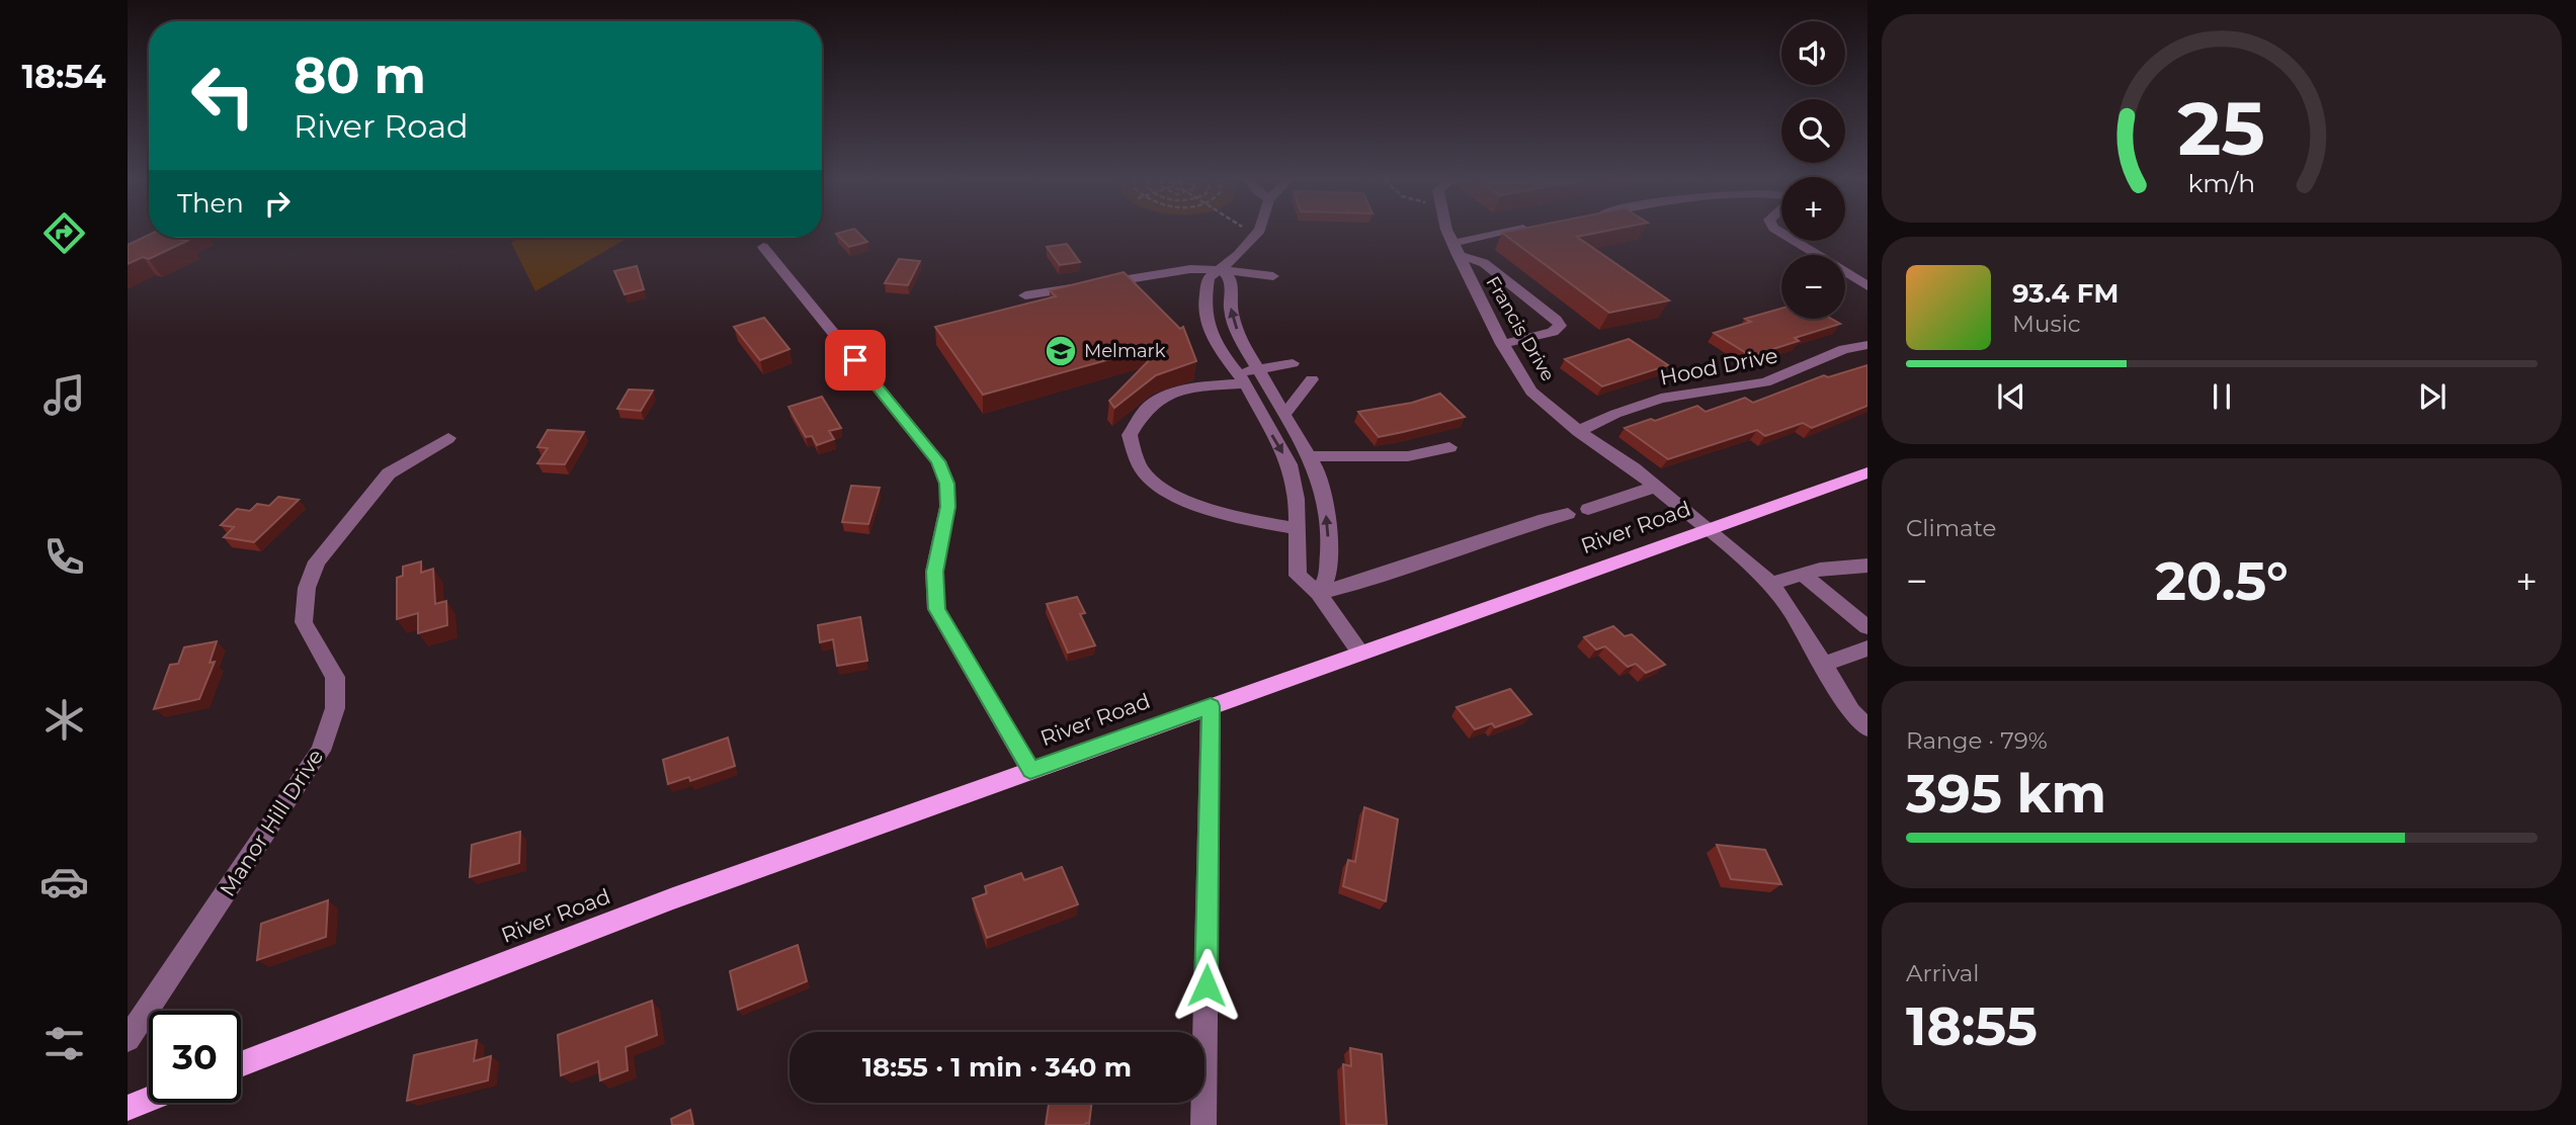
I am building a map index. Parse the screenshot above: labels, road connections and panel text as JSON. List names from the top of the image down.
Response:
{
  "streets": {
    "main road": ["River Road"],
    "street": ["Francis Drive", "Hood Drive", "Manor Hill Drive"]
  },
  "crossings": [
    ["Francis Drive", "Hood Drive"],
    ["Francis Drive", "River Road"]
  ],
  "places": {
    "school or university": ["Melmark"]
  },
  "page": {
    "tabs": "18:54",
    "map_buttons": ["+", "−"],
    "turn": ["80 m", "River Road"],
    "then": "Then",
    "song": ["93.4 FM", "Music"],
    "tile": [
      "Climate",
      ["Range · 79%", "395 km"],
      ["Arrival", "18:55"]
    ],
    "heat": ["−", "20.5°", "+"],
    "limit": "30",
    "trip": "18:55 · 1 min · 340 m",
    "gauge": ["25", "km/h"]
  }
}
